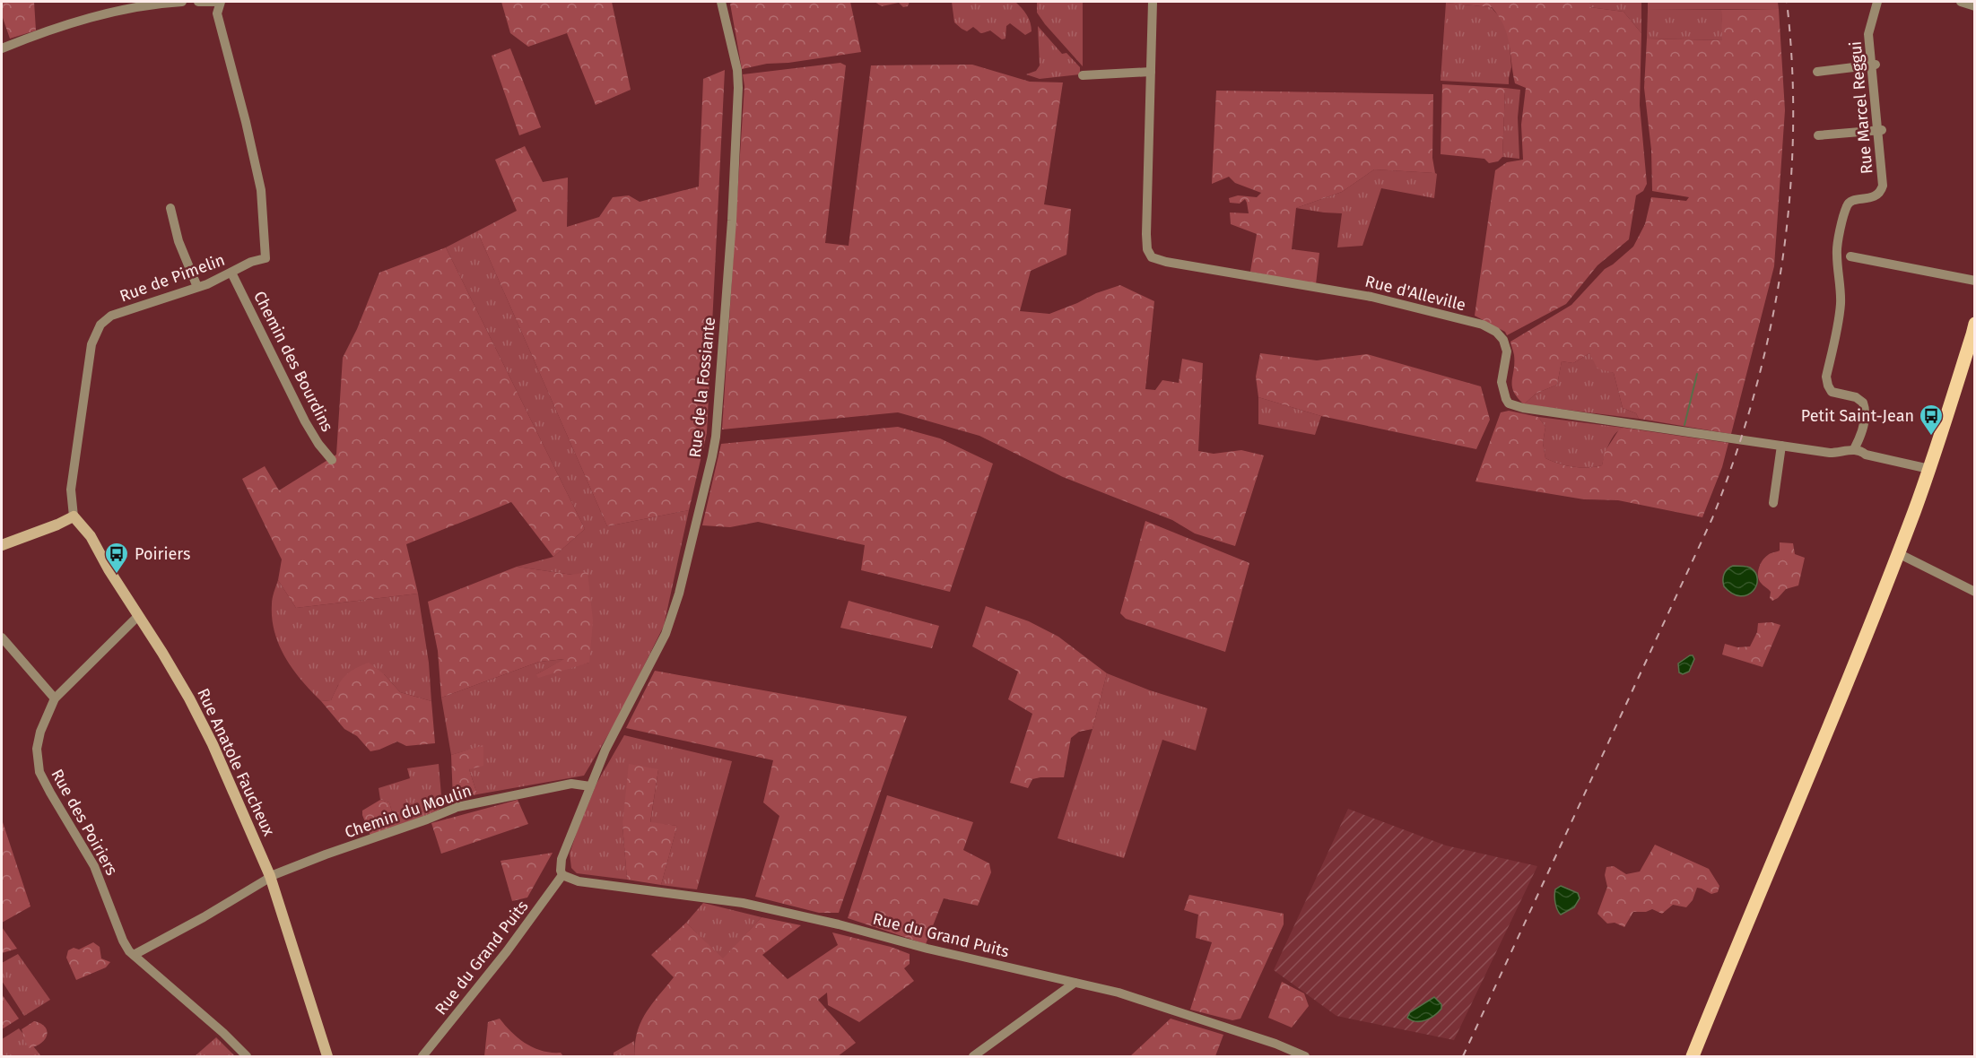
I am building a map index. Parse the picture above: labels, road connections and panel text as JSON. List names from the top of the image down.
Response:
{
  "streets": {
    "main road": ["Rue Anatole Faucheux"],
    "street": [
      "Rue Marcel Reggui",
      "Rue de Pimelin",
      "Rue d'Alleville",
      "Chemin des Bourdins",
      "Rue de la Fossiante",
      "Chemin du Moulin",
      "Rue des Poiriers",
      "Rue du Grand Puits"
    ]
  },
  "crossings": [
    ["Rue Marcel Reggui", "Rue d'Alleville"],
    ["Rue de Pimelin", "Chemin des Bourdins"],
    ["Rue de Pimelin", "Rue Anatole Faucheux"],
    ["Rue de la Fossiante", "Chemin du Moulin"],
    ["Rue de la Fossiante", "Rue du Grand Puits"],
    ["Rue Anatole Faucheux", "Chemin du Moulin"],
    ["Rue Anatole Faucheux", "Rue des Poiriers"],
    ["Chemin du Moulin", "Rue des Poiriers"],
    ["Chemin du Moulin", "Rue du Grand Puits"]
  ],
  "places": {
    "bus stop": ["Petit Saint-Jean", "Poiriers"]
  }
}
